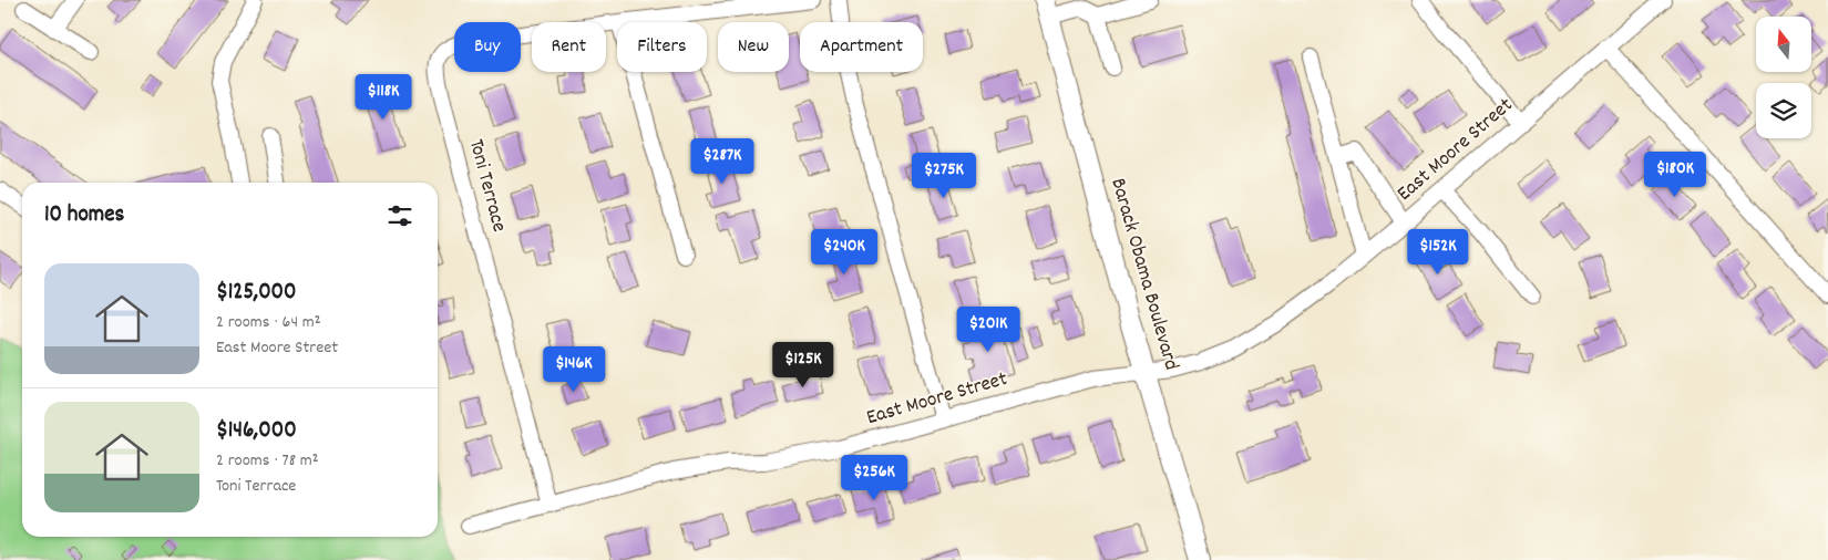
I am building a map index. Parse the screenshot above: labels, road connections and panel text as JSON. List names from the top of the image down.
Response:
{
  "streets": {
    "main road": ["Barack Obama Boulevard"],
    "street": ["East Moore Street", "Toni Terrace"]
  },
  "crossings": [
    ["East Moore Street", "Toni Terrace"],
    ["East Moore Street", "Barack Obama Boulevard"]
  ],
  "north": "top",
  "page": {
    "chip": [
      "Buy",
      "Rent",
      "Filters",
      "New",
      "Apartment"
    ],
    "price": [
      "$118K",
      "$287K",
      "$180K",
      "$275K",
      "$240K",
      "$152K",
      "$201K",
      "$125K",
      "$146K",
      "$256K"
    ],
    "heading": "10 homes",
    "list": [
      {
        "name": "$125,000",
        "note": "2 rooms · 64 m² · East Moore Street"
      },
      {
        "name": "$146,000",
        "note": "2 rooms · 78 m² · Toni Terrace"
      }
    ]
  }
}
